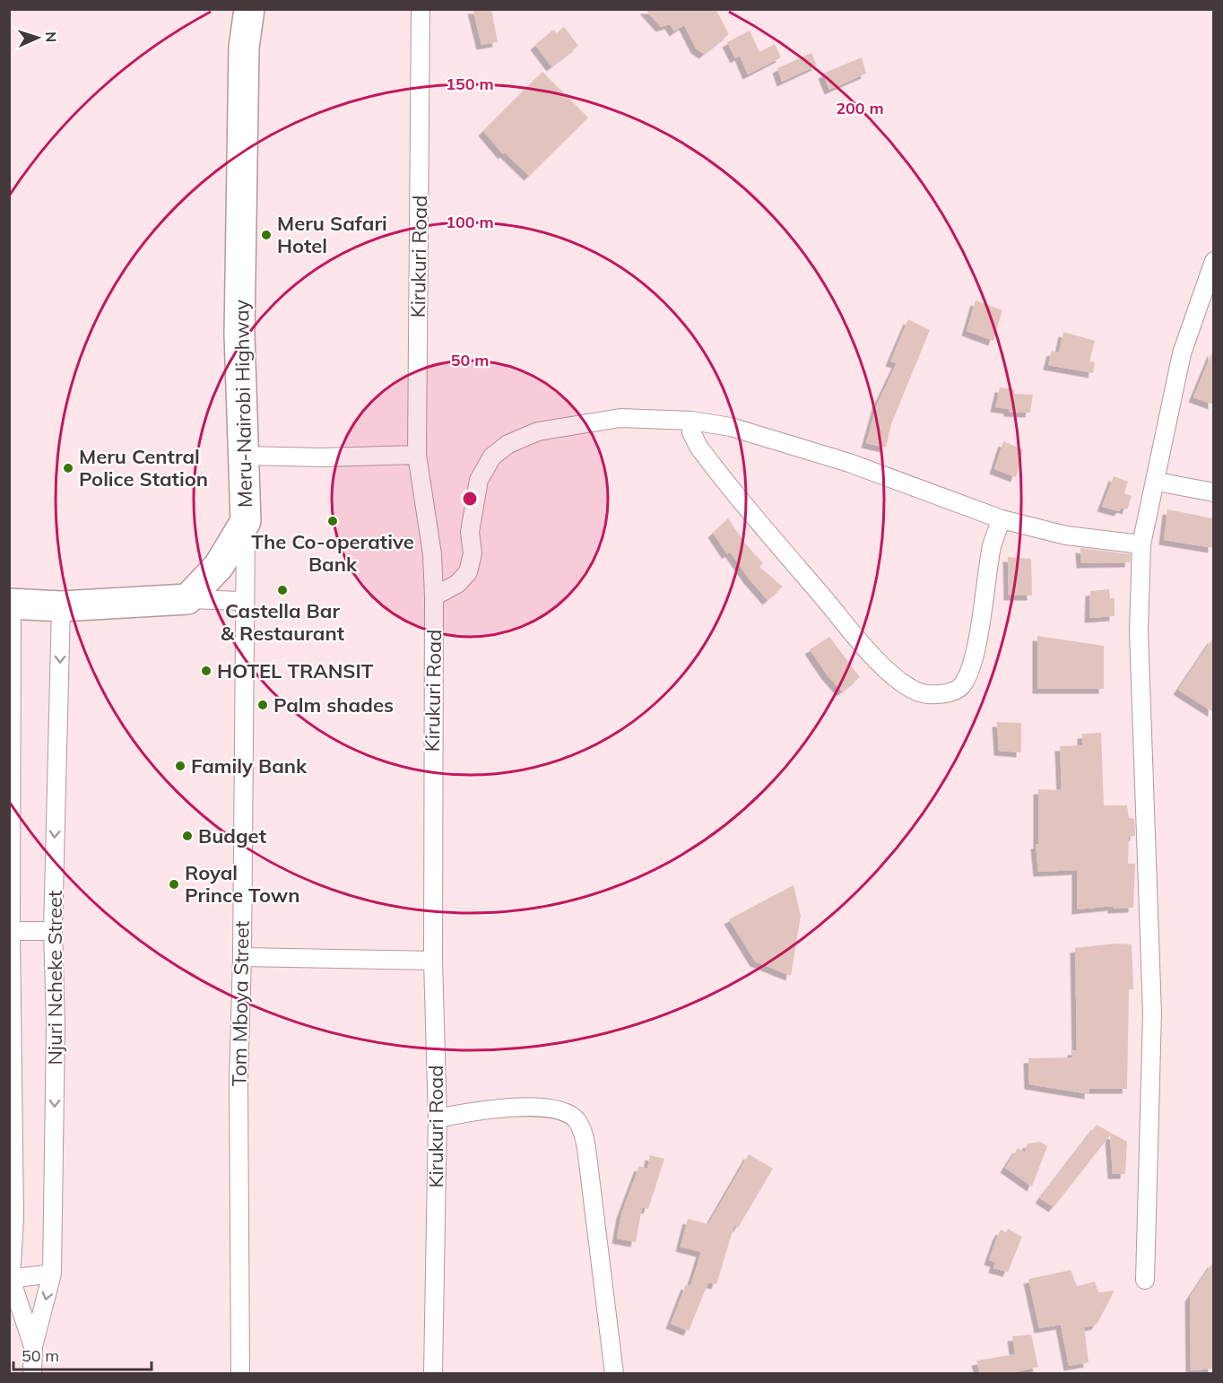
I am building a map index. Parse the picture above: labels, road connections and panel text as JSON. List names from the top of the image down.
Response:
{
  "streets": {
    "highway": ["Meru-Nairobi Highway"],
    "street": ["Kirukuri Road", "Njuri Ncheke Street", "Tom Mboya Street"]
  },
  "crossings": [
    ["Meru-Nairobi Highway", "Tom Mboya Street"]
  ],
  "places": [
    "Meru Safari Hotel",
    "Meru Central Police Station",
    "The Co-operative Bank",
    "Castella Bar & Restaurant",
    "HOTEL TRANSIT",
    "Palm shades",
    "Family Bank",
    "Budget",
    "Royal Prince Town"
  ],
  "scale_bar": "50 m",
  "north": "right",
  "rings": [
    "150 m",
    "200 m",
    "100 m",
    "50 m"
  ]
}
